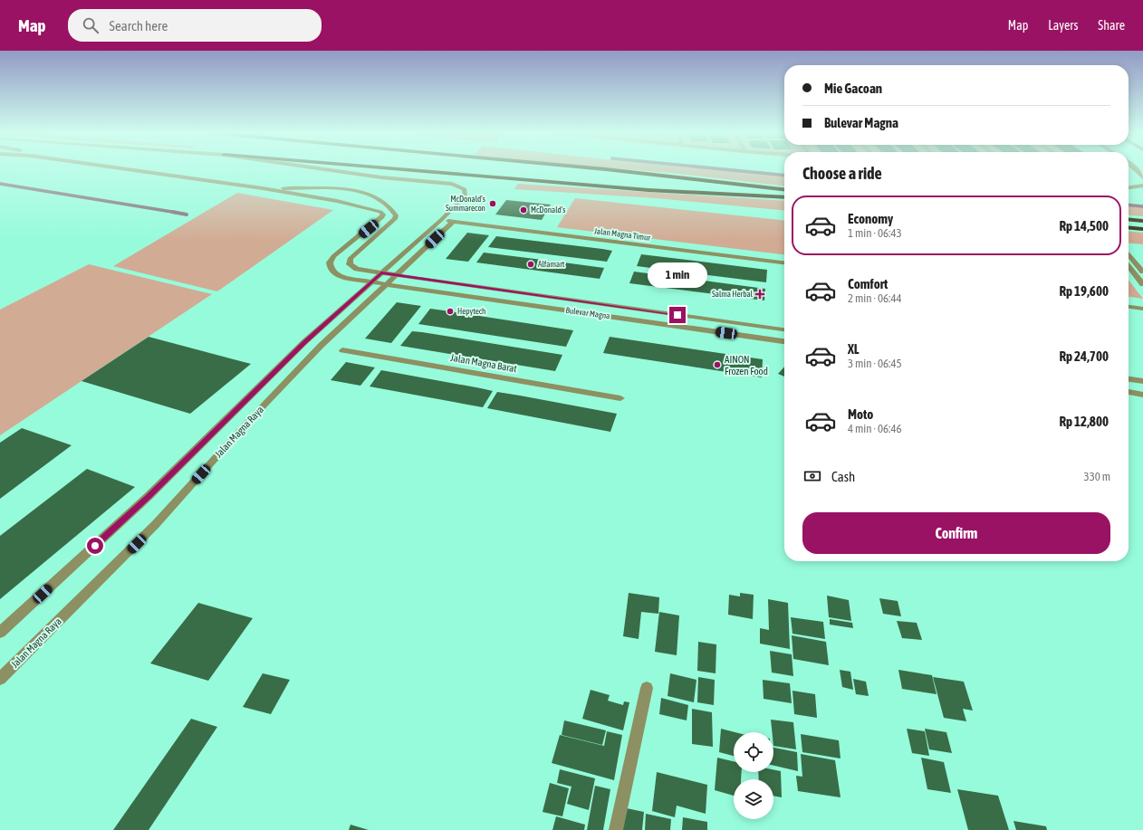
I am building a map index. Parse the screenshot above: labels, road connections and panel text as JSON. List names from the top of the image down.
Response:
{
  "streets": {
    "street": [
      "Jalan Magna Timur",
      "Bulevar Magna",
      "Jalan Magna Barat",
      "Jalan Magna Raya"
    ]
  },
  "crossings": [
    ["Jalan Magna Timur", "Jalan Magna Raya"],
    ["Bulevar Magna", "Jalan Magna Raya"]
  ],
  "places": {
    "other": [
      "McDonald's Summarecon",
      "McDonald's",
      "Alfamart",
      "Hepytech",
      "AINON Frozen Food"
    ],
    "health": ["Salma Herbal"]
  },
  "page": {
    "header": "Map",
    "search": "Search here",
    "nav": ["Map", "Layers", "Share"],
    "banner": ["Mie Gacoan", "Bulevar Magna"],
    "heading": "Choose a ride",
    "list": [
      {
        "name": "Economy",
        "note": "1 min · 06:43",
        "value": "Rp 14,500"
      },
      {
        "name": "Comfort",
        "note": "2 min · 06:44",
        "value": "Rp 19,600"
      },
      {
        "name": "XL",
        "note": "3 min · 06:45",
        "value": "Rp 24,700"
      },
      {
        "name": "Moto",
        "note": "4 min · 06:46",
        "value": "Rp 12,800"
      }
    ],
    "bubble": "1 min",
    "pay": ["Cash", "330 m"],
    "buttons": "Confirm"
  }
}
